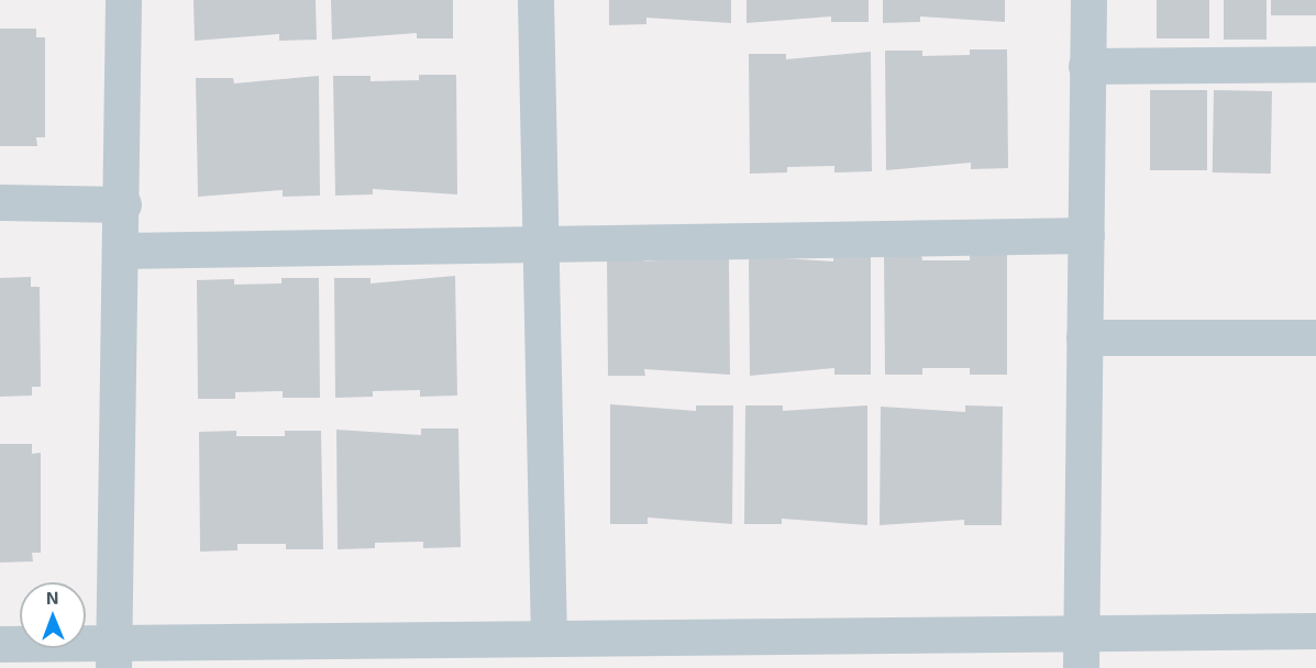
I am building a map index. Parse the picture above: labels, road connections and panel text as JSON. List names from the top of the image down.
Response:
{
  "north": "top"
}
